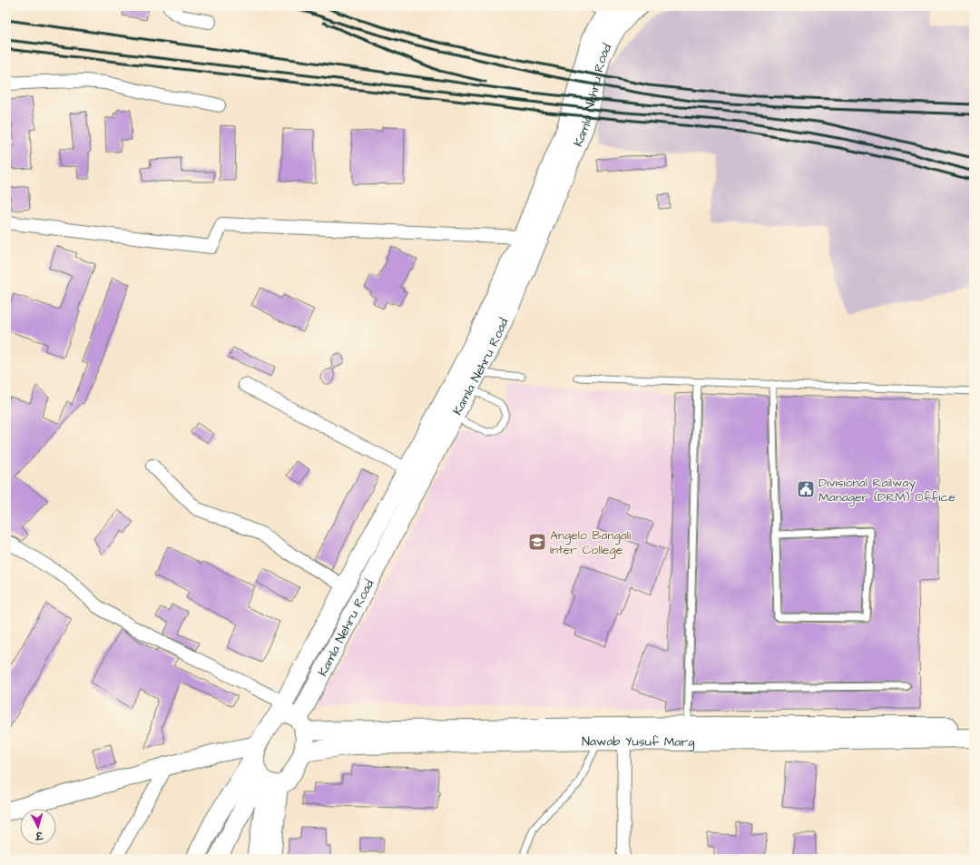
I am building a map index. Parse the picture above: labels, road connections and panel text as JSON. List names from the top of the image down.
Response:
{
  "streets": {
    "main road": ["Kamla Nehru Road", "Nawab Yusuf Marg"]
  },
  "places": {
    "public building": ["Divisional Railway Manager (DRM) Office"],
    "school or university": ["Angelo Bangali Inter College"]
  },
  "north": "bottom"
}
